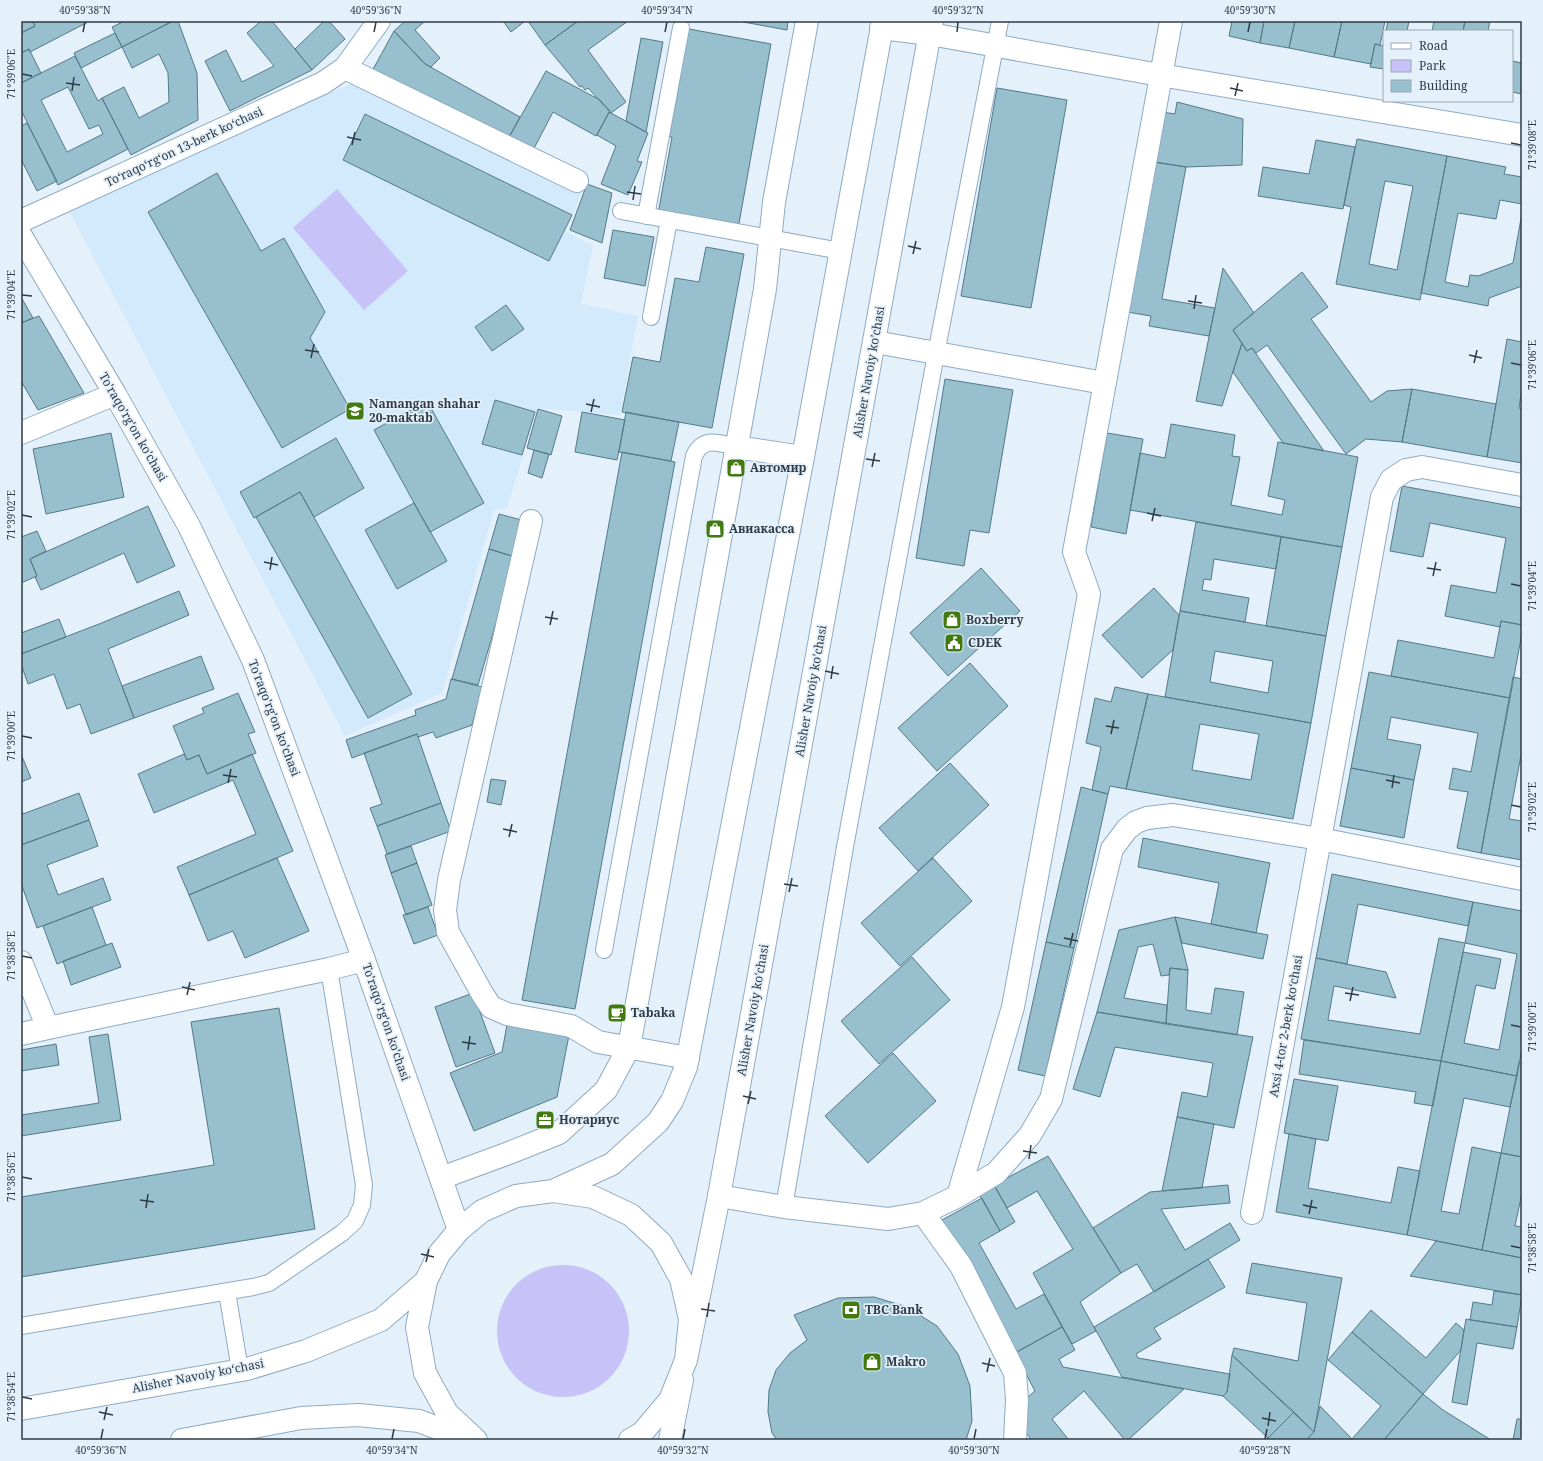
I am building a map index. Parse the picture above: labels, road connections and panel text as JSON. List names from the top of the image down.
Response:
{
  "streets": {
    "street": [
      "Toʻraqoʻrgʻon 13-berk koʻchasi",
      "Alisher Navoiy ko'chasi",
      "To'raqo'rg'on ko'chasi",
      "Аxsi 4-tor 2-berk koʻchasi",
      "Alisher Navoiy koʻchasi"
    ]
  },
  "places": {
    "school or university": ["Namangan shahar 20-maktab"],
    "shop": [
      "Автомир",
      "Авиакасса",
      "Boxberry",
      "Makro"
    ],
    "public building": ["CDEK"],
    "cafe": ["Tabaka"],
    "office": ["Нотариус"],
    "bank": ["TBC Bank"]
  },
  "legend": ["Road", "Park", "Building"],
  "coordinates": [
    "40°59'38\"N",
    "40°59'36\"N",
    "40°59'34\"N",
    "40°59'32\"N",
    "40°59'30\"N",
    "71°39'06\"E",
    "71°39'08\"E",
    "71°39'04\"E",
    "71°39'02\"E",
    "71°39'00\"E",
    "71°38'58\"E",
    "71°38'56\"E",
    "71°38'54\"E",
    "40°59'28\"N"
  ]
}
